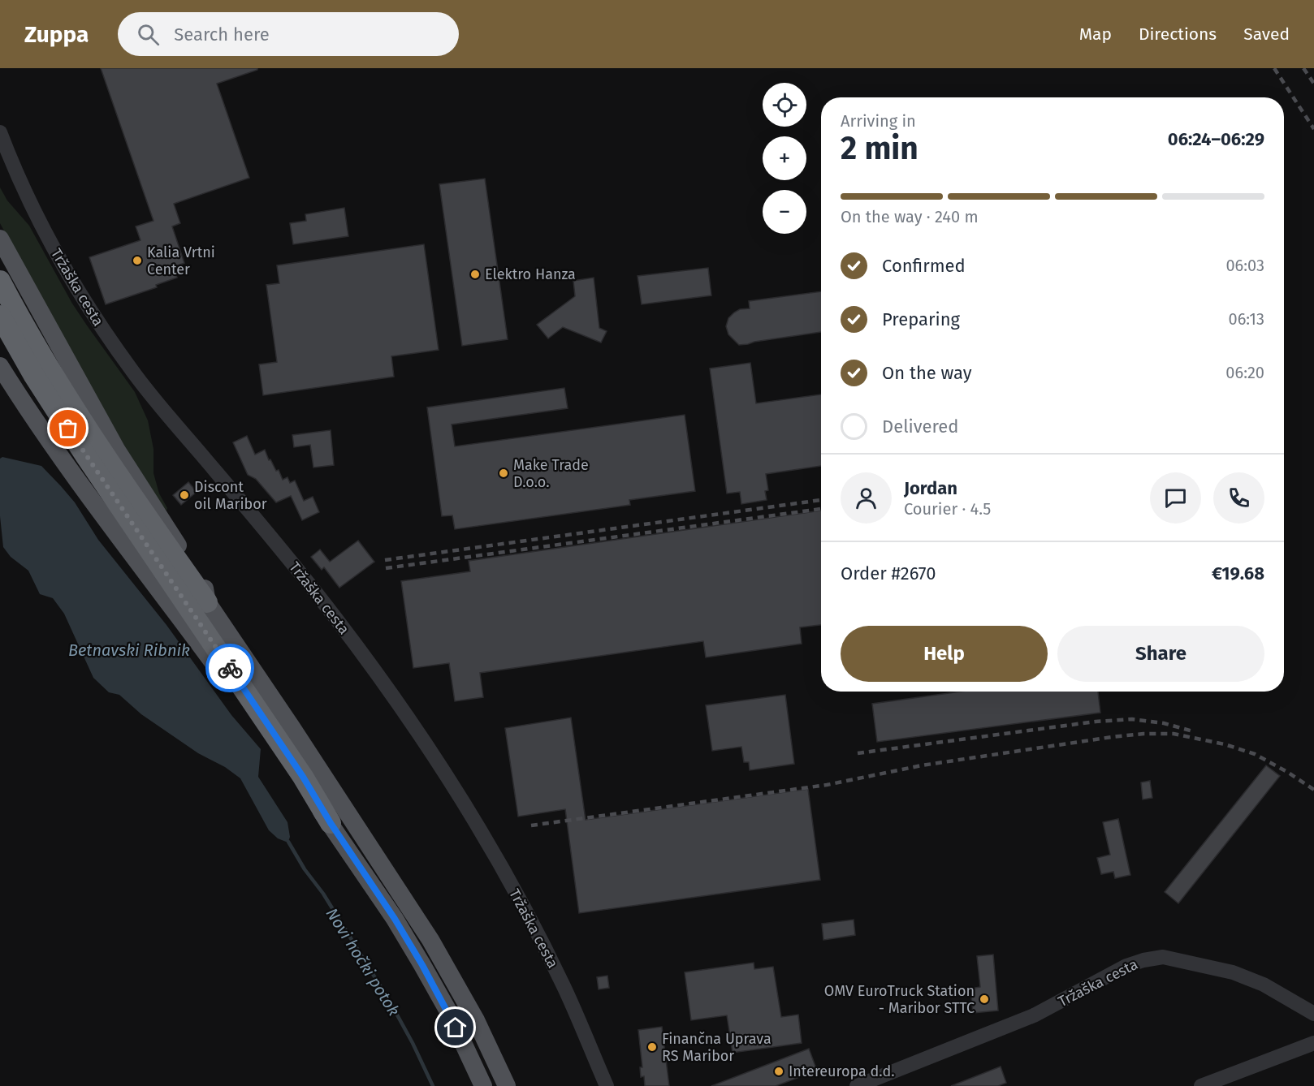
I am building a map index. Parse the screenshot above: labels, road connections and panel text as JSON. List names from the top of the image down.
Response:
{
  "streets": {
    "street": ["Tržaška cesta"]
  },
  "water": ["Betnavski Ribnik", "Novi hočki potok"],
  "places": [
    "Kalia Vrtni Center",
    "Elektro Hanza",
    "Make Trade D.o.o.",
    "Discont oil Maribor",
    "OMV EuroTruck Station - Maribor STTC",
    "Finančna Uprava RS Maribor",
    "Intereuropa d.d."
  ],
  "page": {
    "header": "Zuppa",
    "search": "Search here",
    "nav": ["Map", "Directions", "Saved"],
    "map_buttons": ["+", "−"],
    "heading": ["2 min", "Arriving in", "06:24–06:29"],
    "panel": [
      "Jordan",
      "Courier · 4.5",
      "Order #2670",
      "€19.68"
    ],
    "bar": "On the way · 240 m",
    "list": [
      ["Confirmed", "06:03"],
      ["Preparing", "06:13"],
      ["On the way", "06:20"],
      "Delivered"
    ],
    "buttons": ["Help", "Share"]
  }
}
